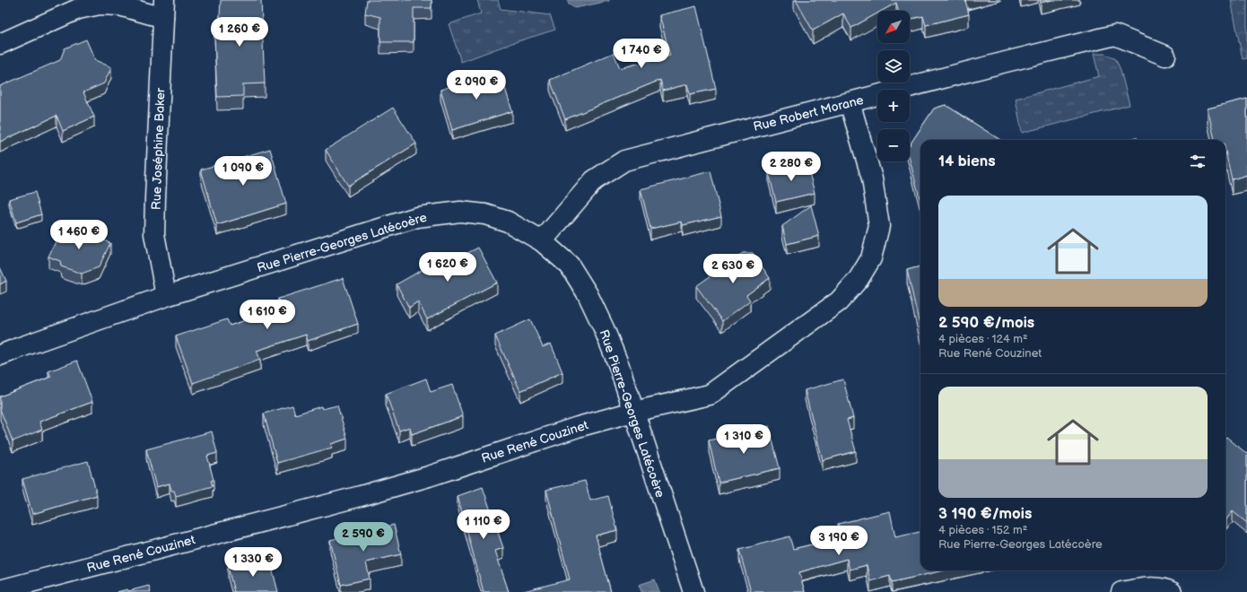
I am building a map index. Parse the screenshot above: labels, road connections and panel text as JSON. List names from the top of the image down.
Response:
{
  "streets": {
    "street": [
      "Rue Robert Morane",
      "Rue Joséphine Baker",
      "Rue Pierre-Georges Latécoère",
      "Rue René Couzinet"
    ]
  },
  "crossings": [
    ["Rue Robert Morane", "Rue Pierre-Georges Latécoère"],
    ["Rue Robert Morane", "Rue René Couzinet"],
    ["Rue Joséphine Baker", "Rue Pierre-Georges Latécoère"],
    ["Rue Pierre-Georges Latécoère", "Rue René Couzinet"]
  ],
  "north": "bottom left",
  "page": {
    "map_buttons": ["+", "−"],
    "price": [
      "1 260 €",
      "1 740 €",
      "2 090 €",
      "2 280 €",
      "1 090 €",
      "1 460 €",
      "1 620 €",
      "2 630 €",
      "1 610 €",
      "1 310 €",
      "1 110 €",
      "2 590 €",
      "3 190 €",
      "1 330 €"
    ],
    "heading": "14 biens",
    "list": [
      {
        "name": "2 590 €/mois",
        "note": "4 pièces · 124 m² · Rue René Couzinet"
      },
      {
        "name": "3 190 €/mois",
        "note": "4 pièces · 152 m² · Rue Pierre-Georges Latécoère"
      }
    ]
  }
}
